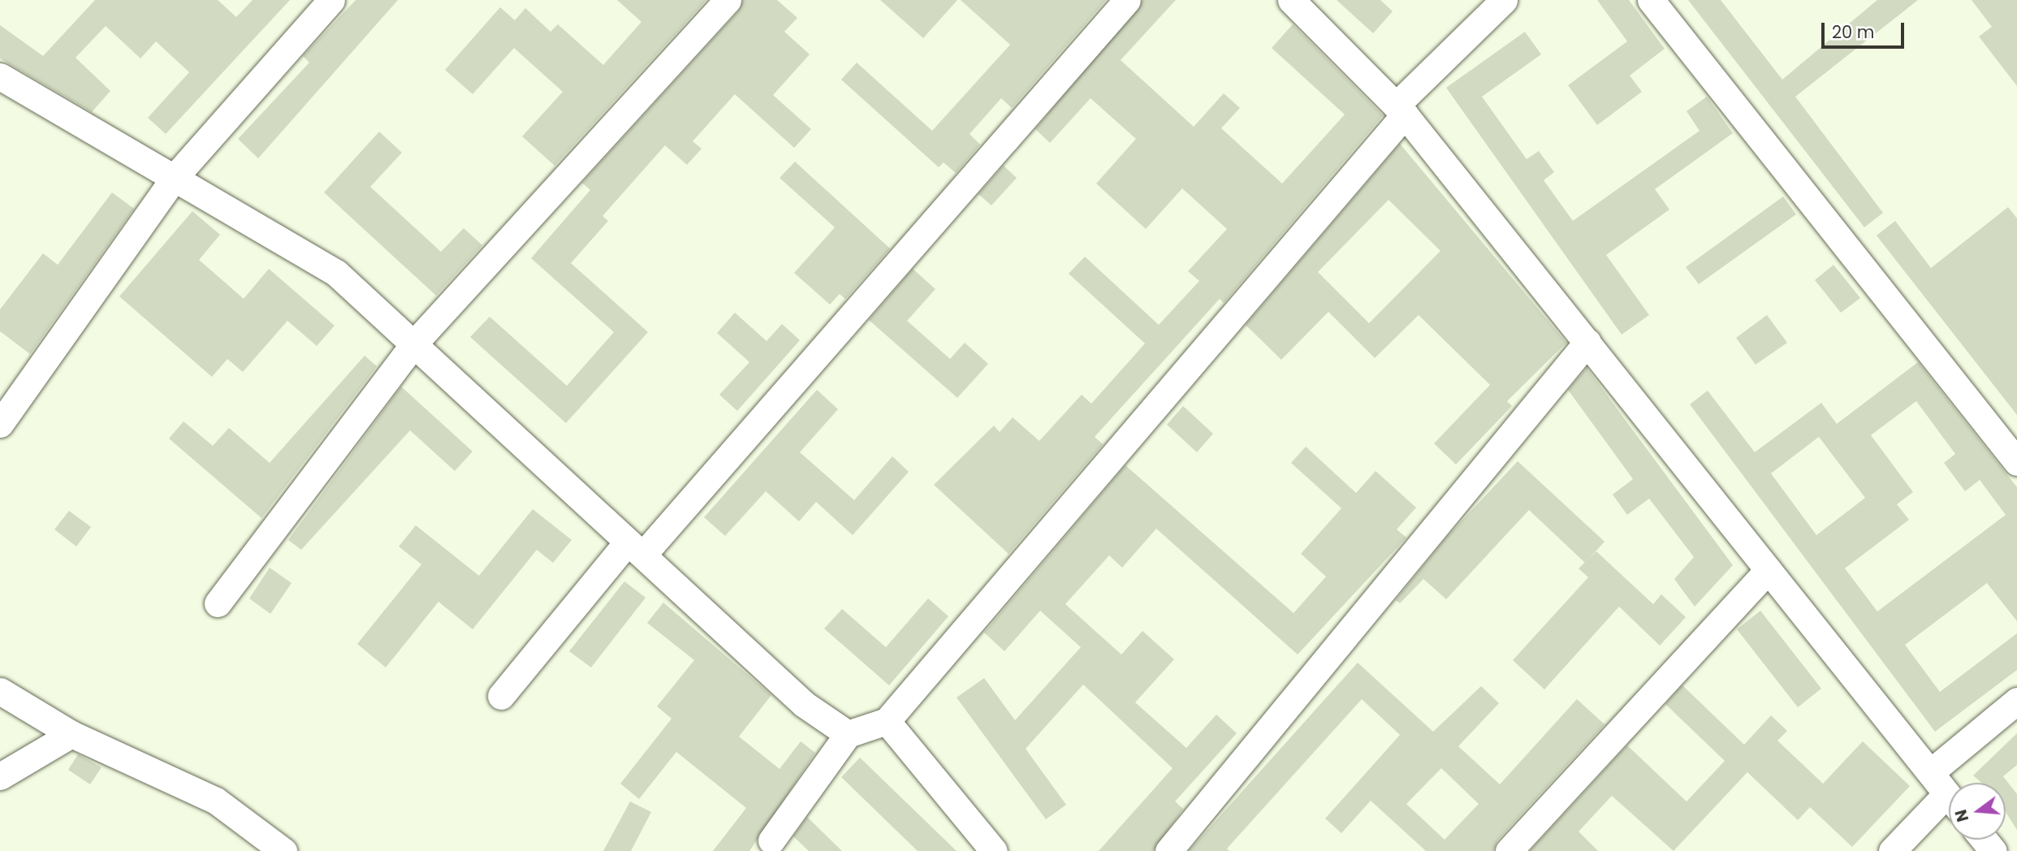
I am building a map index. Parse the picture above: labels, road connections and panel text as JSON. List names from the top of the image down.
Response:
{
  "scale_bar": "20 m",
  "north": "left"
}
